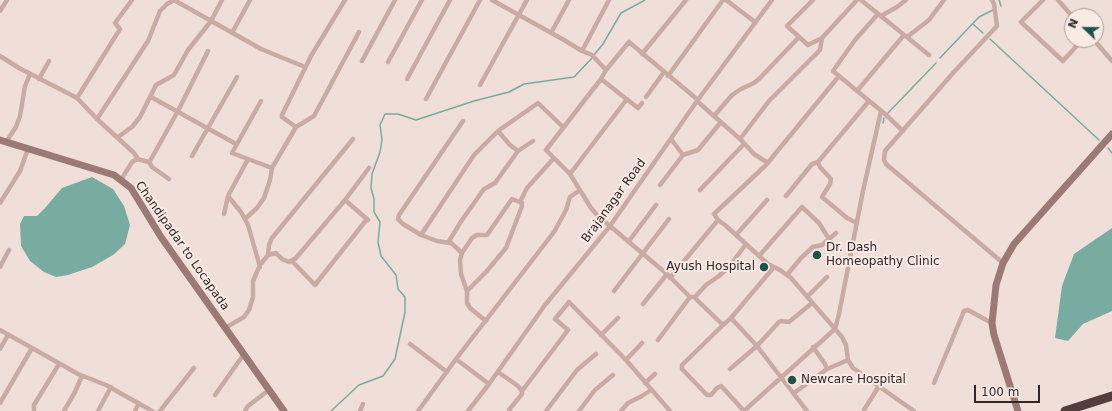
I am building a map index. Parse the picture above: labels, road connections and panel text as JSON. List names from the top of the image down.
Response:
{
  "streets": {
    "street": ["Brajanagar Road", "Chandipadar to Locapada"]
  },
  "places": ["Dr. Dash Homeopathy Clinic", "Ayush Hospital", "Newcare Hospital"],
  "scale_bar": "100 m",
  "north": "left"
}
